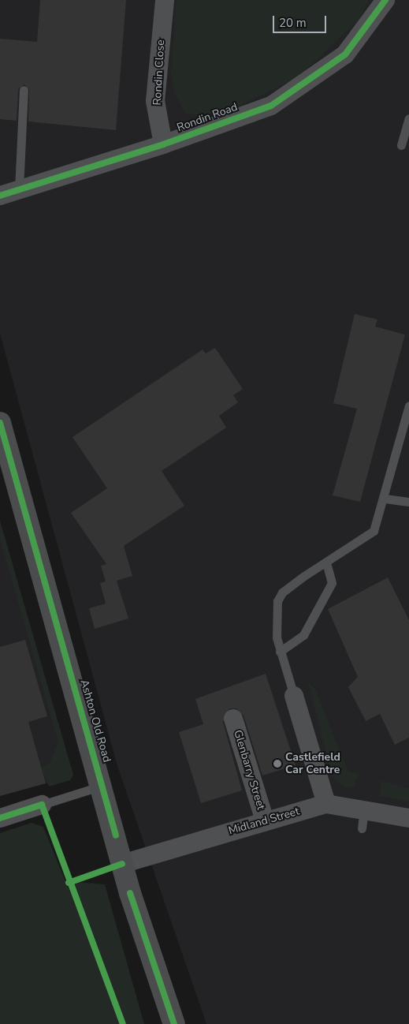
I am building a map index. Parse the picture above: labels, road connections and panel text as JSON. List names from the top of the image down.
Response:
{
  "streets": {
    "highway": ["Ashton Old Road"],
    "street": [
      "Rondin Close",
      "Rondin Road",
      "Glenbarry Street",
      "Midland Street"
    ]
  },
  "crossings": [
    ["Rondin Close", "Rondin Road"],
    ["Ashton Old Road", "Midland Street"],
    ["Glenbarry Street", "Midland Street"]
  ],
  "places": ["Castlefield Car Centre"],
  "scale_bar": "20 m"
}
